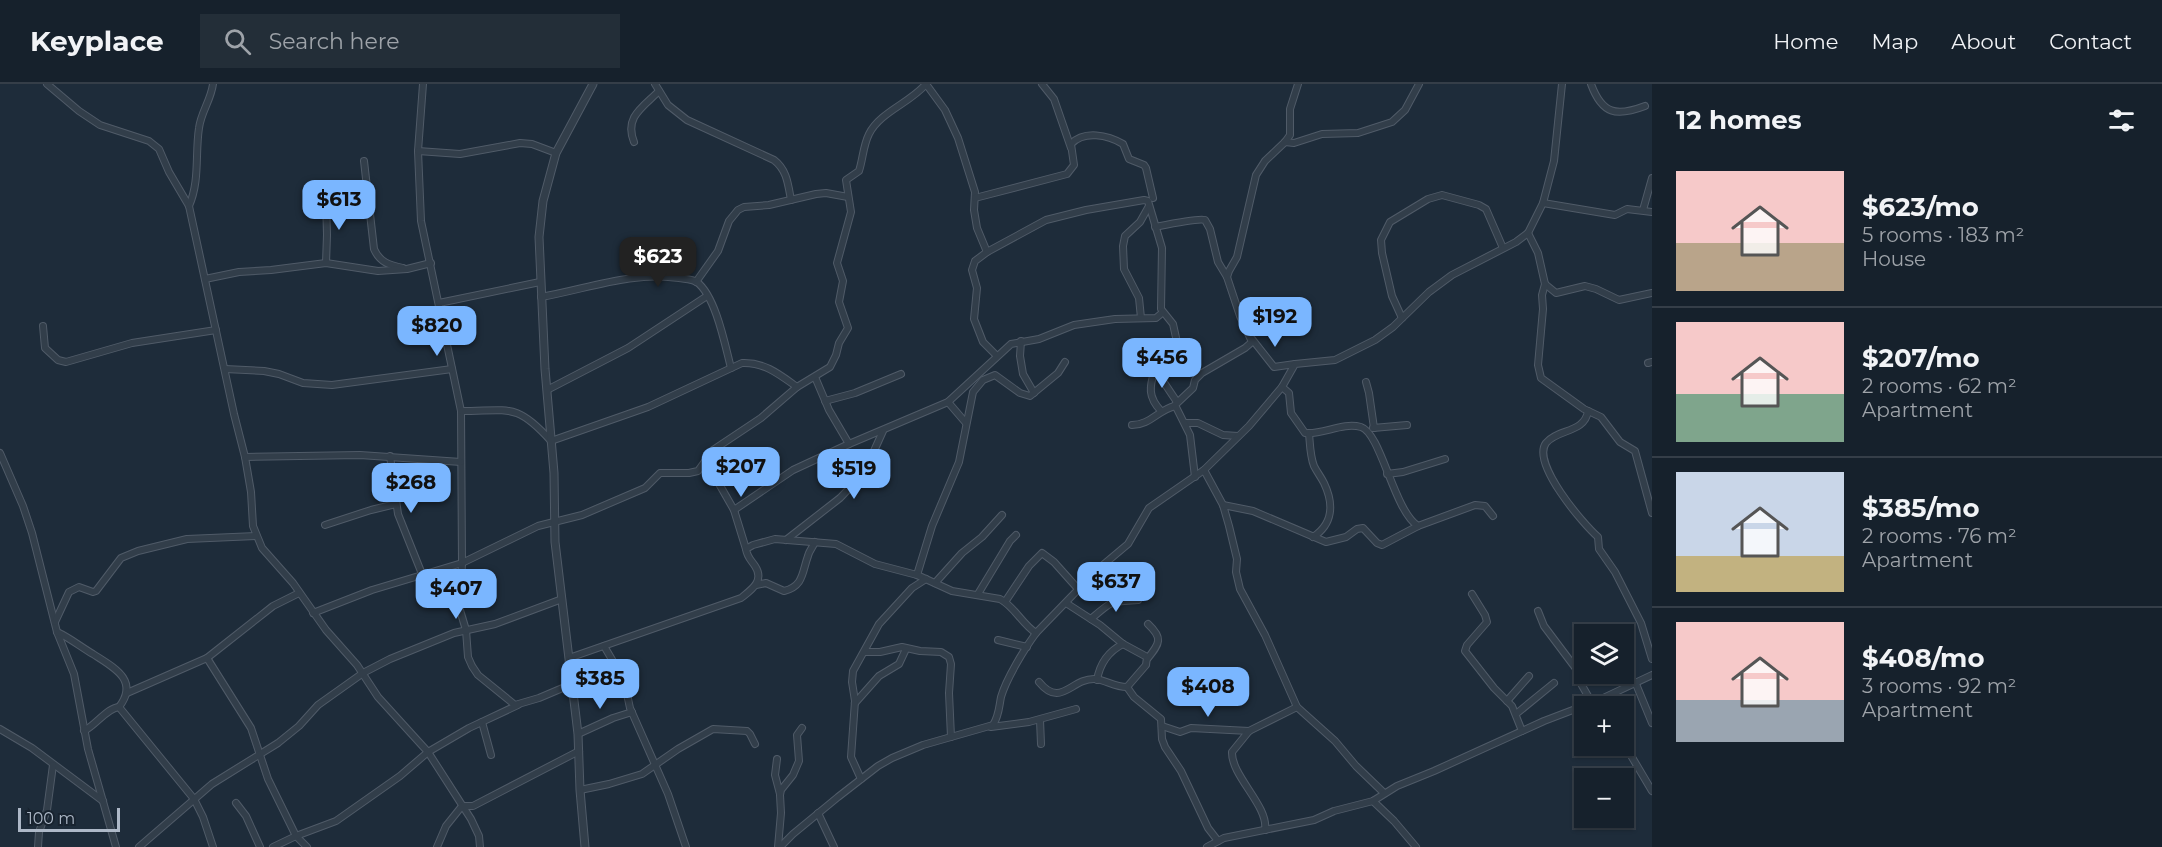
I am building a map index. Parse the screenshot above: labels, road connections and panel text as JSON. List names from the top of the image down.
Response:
{
  "scale_bar": "100 m",
  "page": {
    "header": "Keyplace",
    "search": "Search here",
    "nav": [
      "Home",
      "Map",
      "About",
      "Contact"
    ],
    "heading": "12 homes",
    "list": [
      {
        "name": "$623/mo",
        "note": "5 rooms · 183 m² · House"
      },
      {
        "name": "$207/mo",
        "note": "2 rooms · 62 m² · Apartment"
      },
      {
        "name": "$385/mo",
        "note": "2 rooms · 76 m² · Apartment"
      },
      {
        "name": "$408/mo",
        "note": "3 rooms · 92 m² · Apartment"
      }
    ],
    "price": [
      "$613",
      "$623",
      "$192",
      "$820",
      "$456",
      "$207",
      "$519",
      "$268",
      "$637",
      "$407",
      "$385",
      "$408"
    ],
    "map_buttons": ["+", "−"],
    "scale": "100 m"
  }
}
